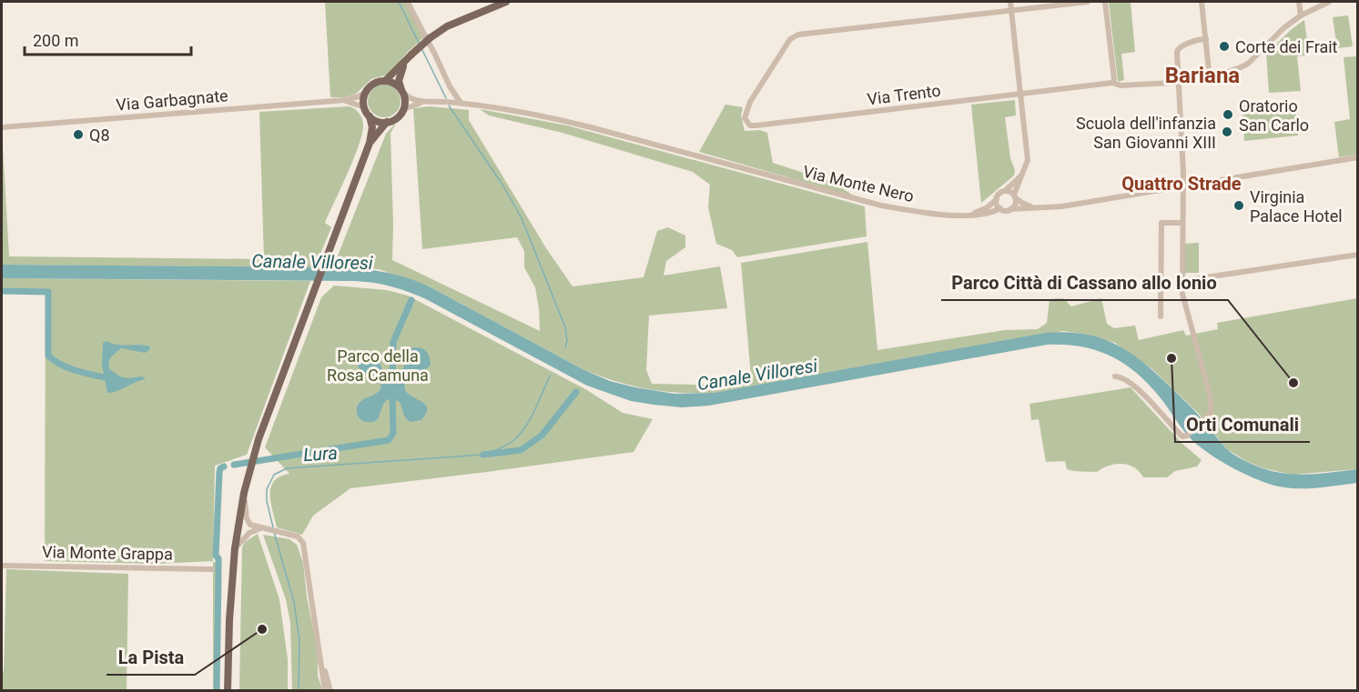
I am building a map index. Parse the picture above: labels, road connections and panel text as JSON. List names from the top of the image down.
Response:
{
  "streets": {
    "street": [
      "Via Trento",
      "Via Garbagnate",
      "Via Monte Nero",
      "Via Monte Grappa"
    ]
  },
  "districts": ["Bariana", "Quattro Strade"],
  "water": ["Canale Villoresi", "Lura"],
  "parks": ["Parco della Rosa Camuna"],
  "places": [
    "Corte dei Frait",
    "Oratorio San Carlo",
    "Scuola dell'infanzia San Giovanni XIII",
    "Q8",
    "Virginia Palace Hotel",
    "Orti Comunali",
    "Parco Città di Cassano allo Ionio",
    "La Pista"
  ],
  "scale_bar": "200 m"
}
